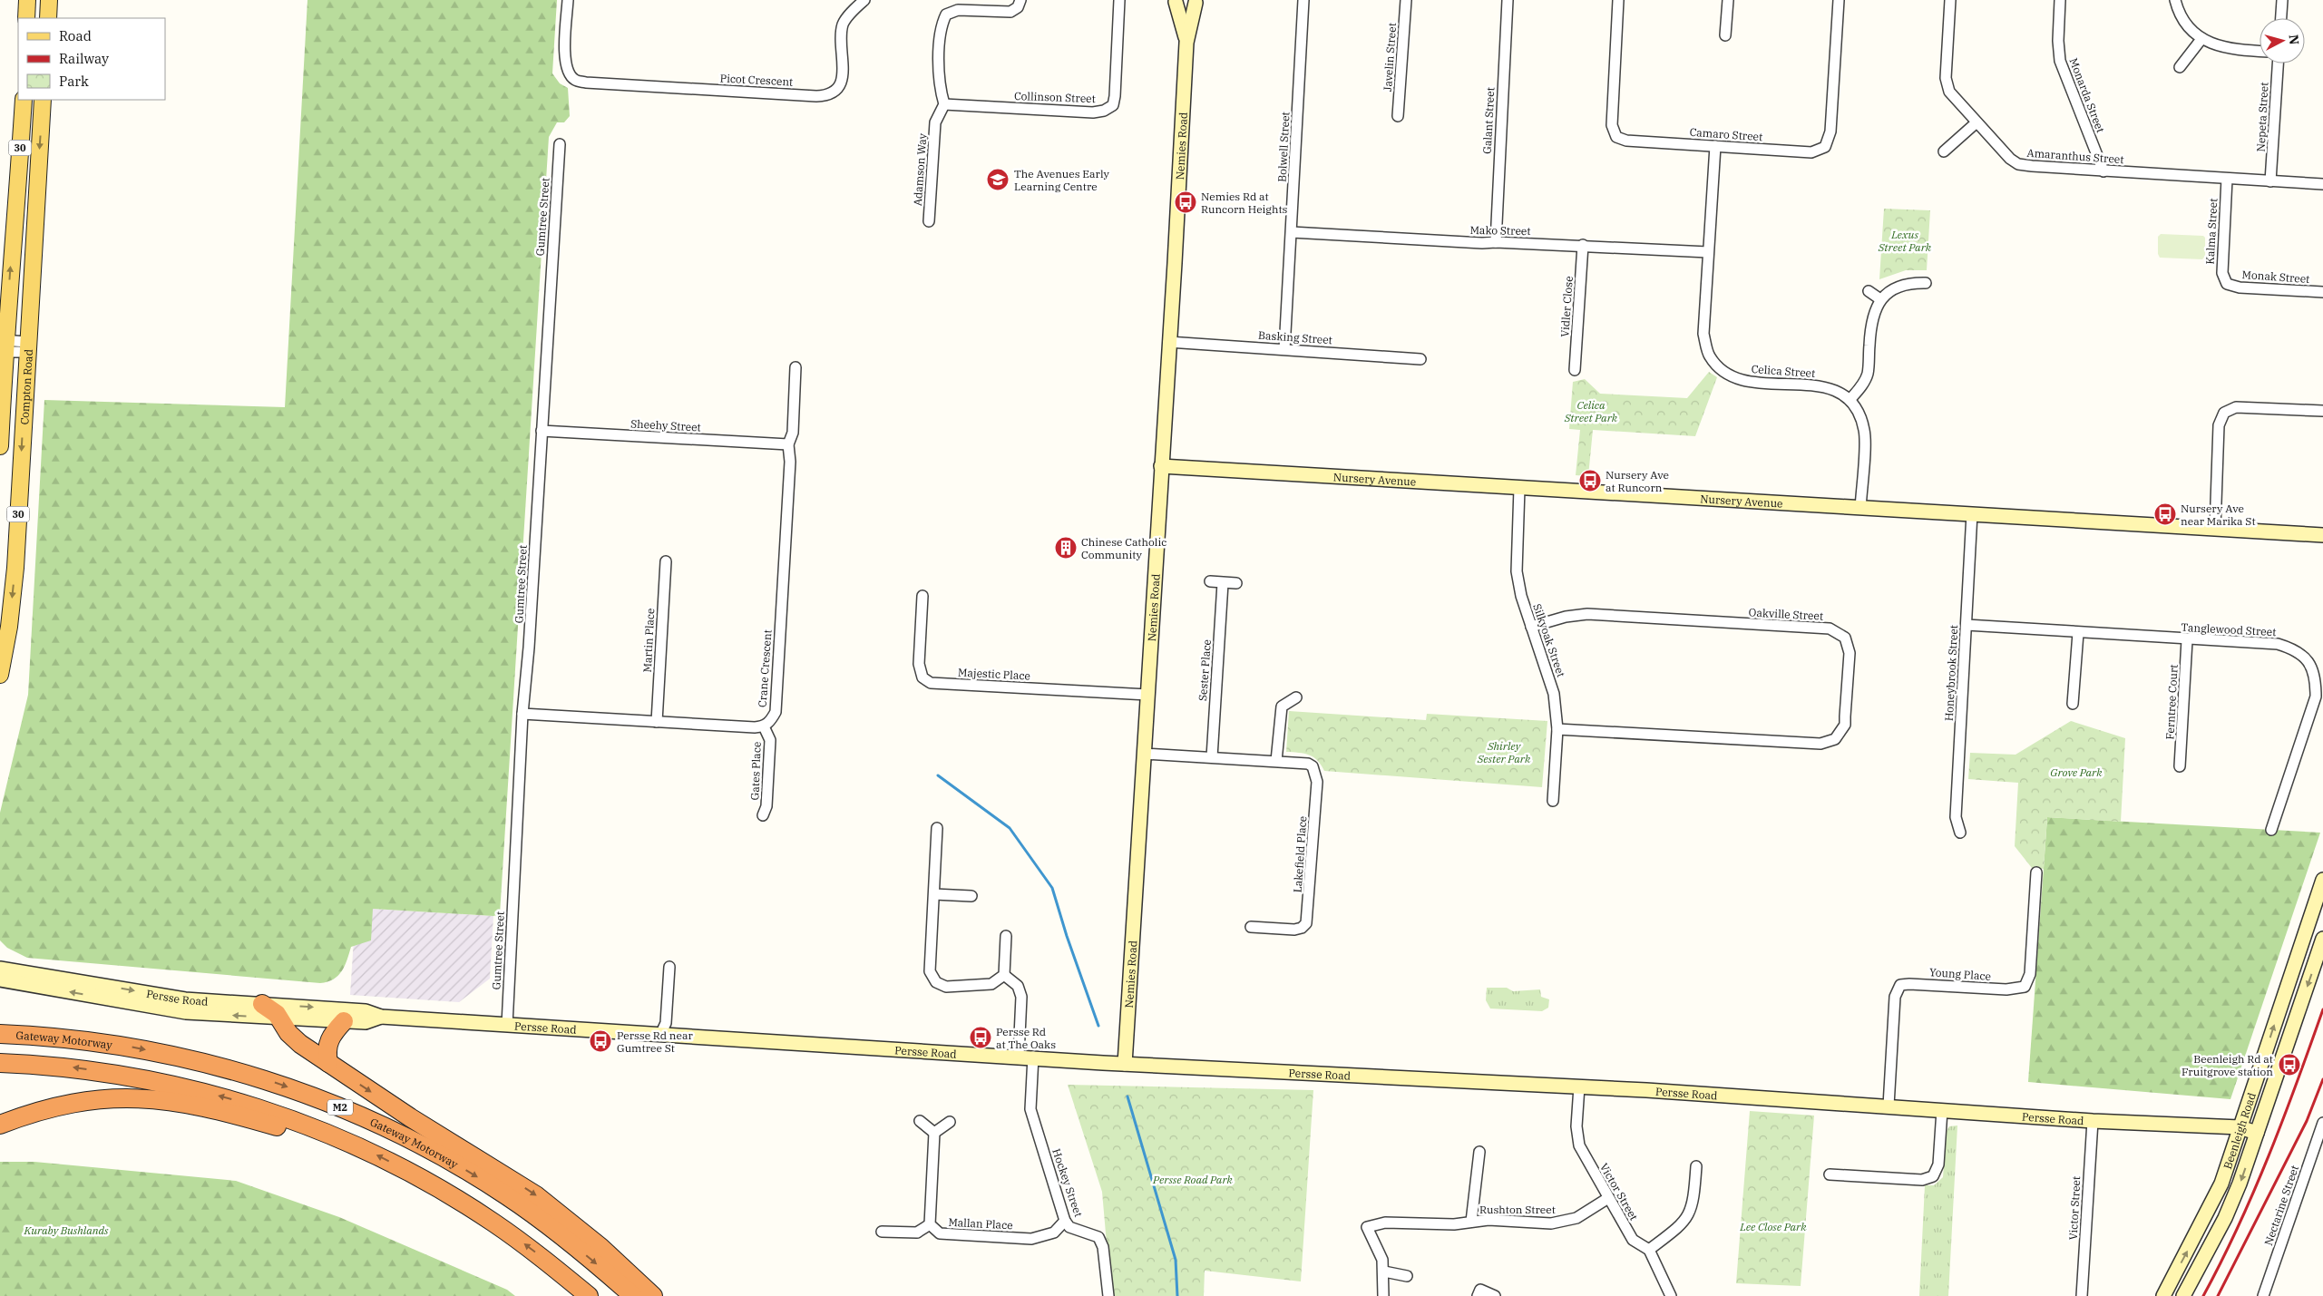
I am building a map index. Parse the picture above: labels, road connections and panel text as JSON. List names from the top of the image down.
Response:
{
  "streets": {
    "highway": ["Gateway Motorway", "M2"],
    "main road": ["30", "Compton Road"],
    "street": [
      "Javelin Street",
      "Picot Crescent",
      "Monarda Street",
      "Collinson Street",
      "Nepeta Street",
      "Galant Street",
      "Camaro Street",
      "Nemies Road",
      "Bolwell Street",
      "Amaranthus Street",
      "Adamson Way",
      "Gumtree Street",
      "Mako Street",
      "Kalma Street",
      "Monak Street",
      "Vidler Close",
      "Basking Street",
      "Celica Street",
      "Sheehy Street",
      "Nursery Avenue",
      "Oakville Street",
      "Tanglewood Street",
      "Martin Place",
      "Silkyoak Street",
      "Crane Crescent",
      "Sester Place",
      "Honeybrook Street",
      "Majestic Place",
      "Ferntree Court",
      "Gates Place",
      "Lakefield Place",
      "Young Place",
      "Persse Road",
      "Beenleigh Road",
      "Hockey Street",
      "Victor Street",
      "Nectarine Street",
      "Rushton Street",
      "Mallan Place"
    ]
  },
  "crossings": [
    ["Monarda Street", "Amaranthus Street"],
    ["Collinson Street", "Adamson Way"],
    ["Nepeta Street", "Amaranthus Street"],
    ["Galant Street", "Mako Street"],
    ["Camaro Street", "Celica Street"],
    ["Nemies Road", "Basking Street"],
    ["Nemies Road", "Nursery Avenue"],
    ["Nemies Road", "Majestic Place"],
    ["Nemies Road", "Lakefield Place"],
    ["Nemies Road", "Persse Road"],
    ["Bolwell Street", "Mako Street"],
    ["Bolwell Street", "Basking Street"],
    ["Amaranthus Street", "Kalma Street"],
    ["Gumtree Street", "Sheehy Street"],
    ["Gumtree Street", "Persse Road"],
    ["Mako Street", "Vidler Close"],
    ["Mako Street", "Celica Street"],
    ["Kalma Street", "Monak Street"],
    ["Sheehy Street", "Crane Crescent"],
    ["Nursery Avenue", "Silkyoak Street"],
    ["Nursery Avenue", "Honeybrook Street"],
    ["Oakville Street", "Silkyoak Street"],
    ["Tanglewood Street", "Honeybrook Street"],
    ["Tanglewood Street", "Ferntree Court"],
    ["Crane Crescent", "Gates Place"],
    ["Sester Place", "Lakefield Place"],
    ["Young Place", "Persse Road"],
    ["Persse Road", "Beenleigh Road"],
    ["Persse Road", "Hockey Street"],
    ["Persse Road", "Victor Street"],
    ["Hockey Street", "Mallan Place"],
    ["Victor Street", "Rushton Street"]
  ],
  "parks": [
    "Lexus Street Park",
    "Celica Street Park",
    "Shirley Sester Park",
    "Grove Park",
    "Persse Road Park",
    "Lee Close Park",
    "Kuraby Bushlands"
  ],
  "places": {
    "school or university": ["The Avenues Early Learning Centre"],
    "bus stop": [
      "Nemies Rd at Runcorn Heights",
      "Nursery Ave at Runcorn",
      "Nursery Ave near Marika St",
      "Persse Rd at The Oaks",
      "Persse Rd near Gumtree St",
      "Beenleigh Rd at Fruitgrove station"
    ],
    "building": ["Chinese Catholic Community"]
  },
  "legend": ["Road", "Railway", "Park"],
  "north": "right"
}
